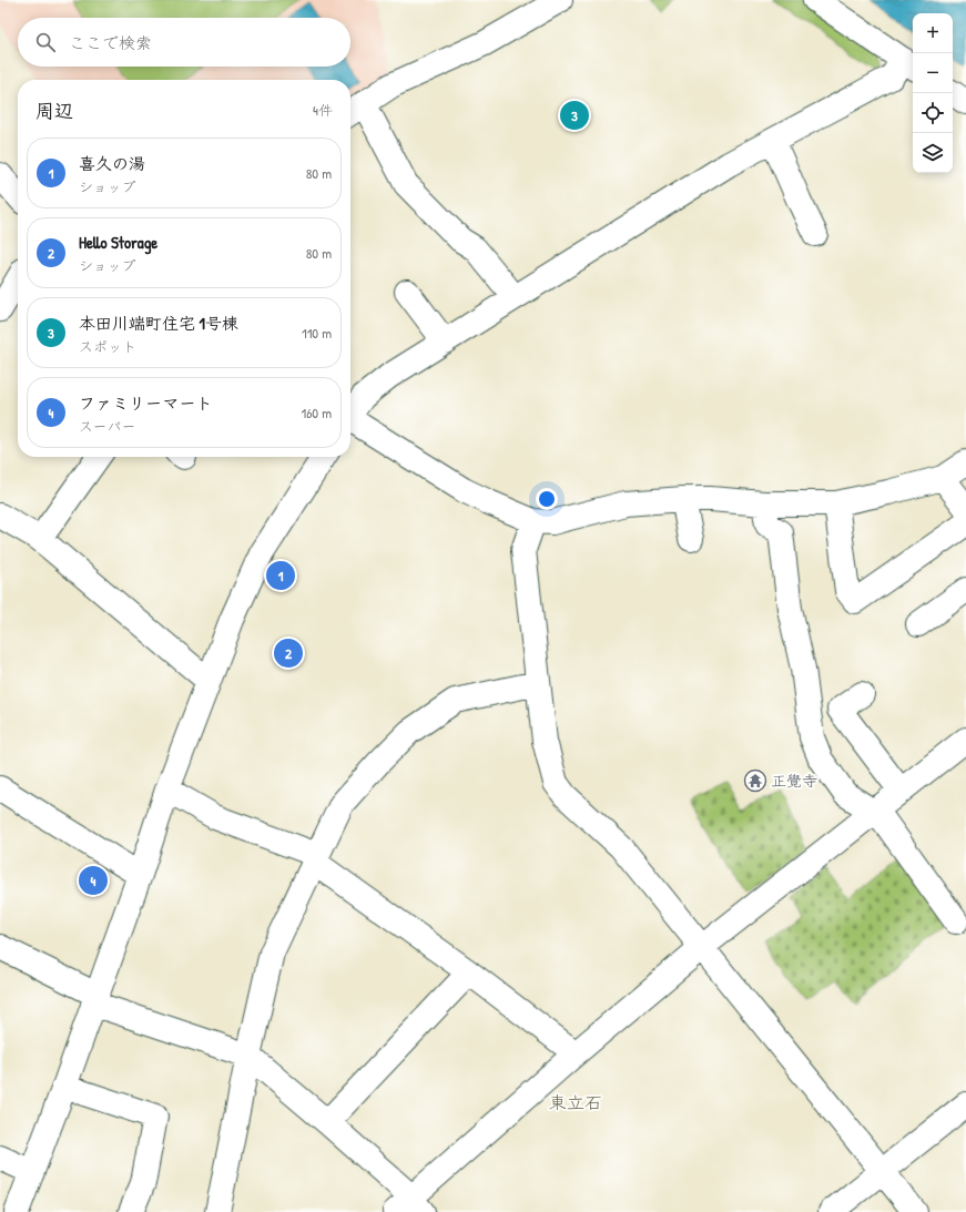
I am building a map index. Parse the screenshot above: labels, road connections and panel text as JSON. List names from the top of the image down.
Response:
{
  "districts": ["東立石"],
  "places": {
    "temple": ["正覺寺"]
  },
  "page": {
    "map_buttons": ["+", "−"],
    "search": "ここで検索",
    "heading": ["周辺", "4件"],
    "pins": [
      "3",
      "1",
      "2",
      "4"
    ],
    "list": [
      {
        "mark": "1",
        "name": "喜久の湯",
        "note": "ショップ",
        "value": "80 m"
      },
      {
        "mark": "2",
        "name": "Hello Storage",
        "note": "ショップ",
        "value": "80 m"
      },
      {
        "mark": "3",
        "name": "本田川端町住宅 1号棟",
        "note": "スポット",
        "value": "110 m"
      },
      {
        "mark": "4",
        "name": "ファミリーマート",
        "note": "スーパー",
        "value": "160 m"
      }
    ]
  }
}
